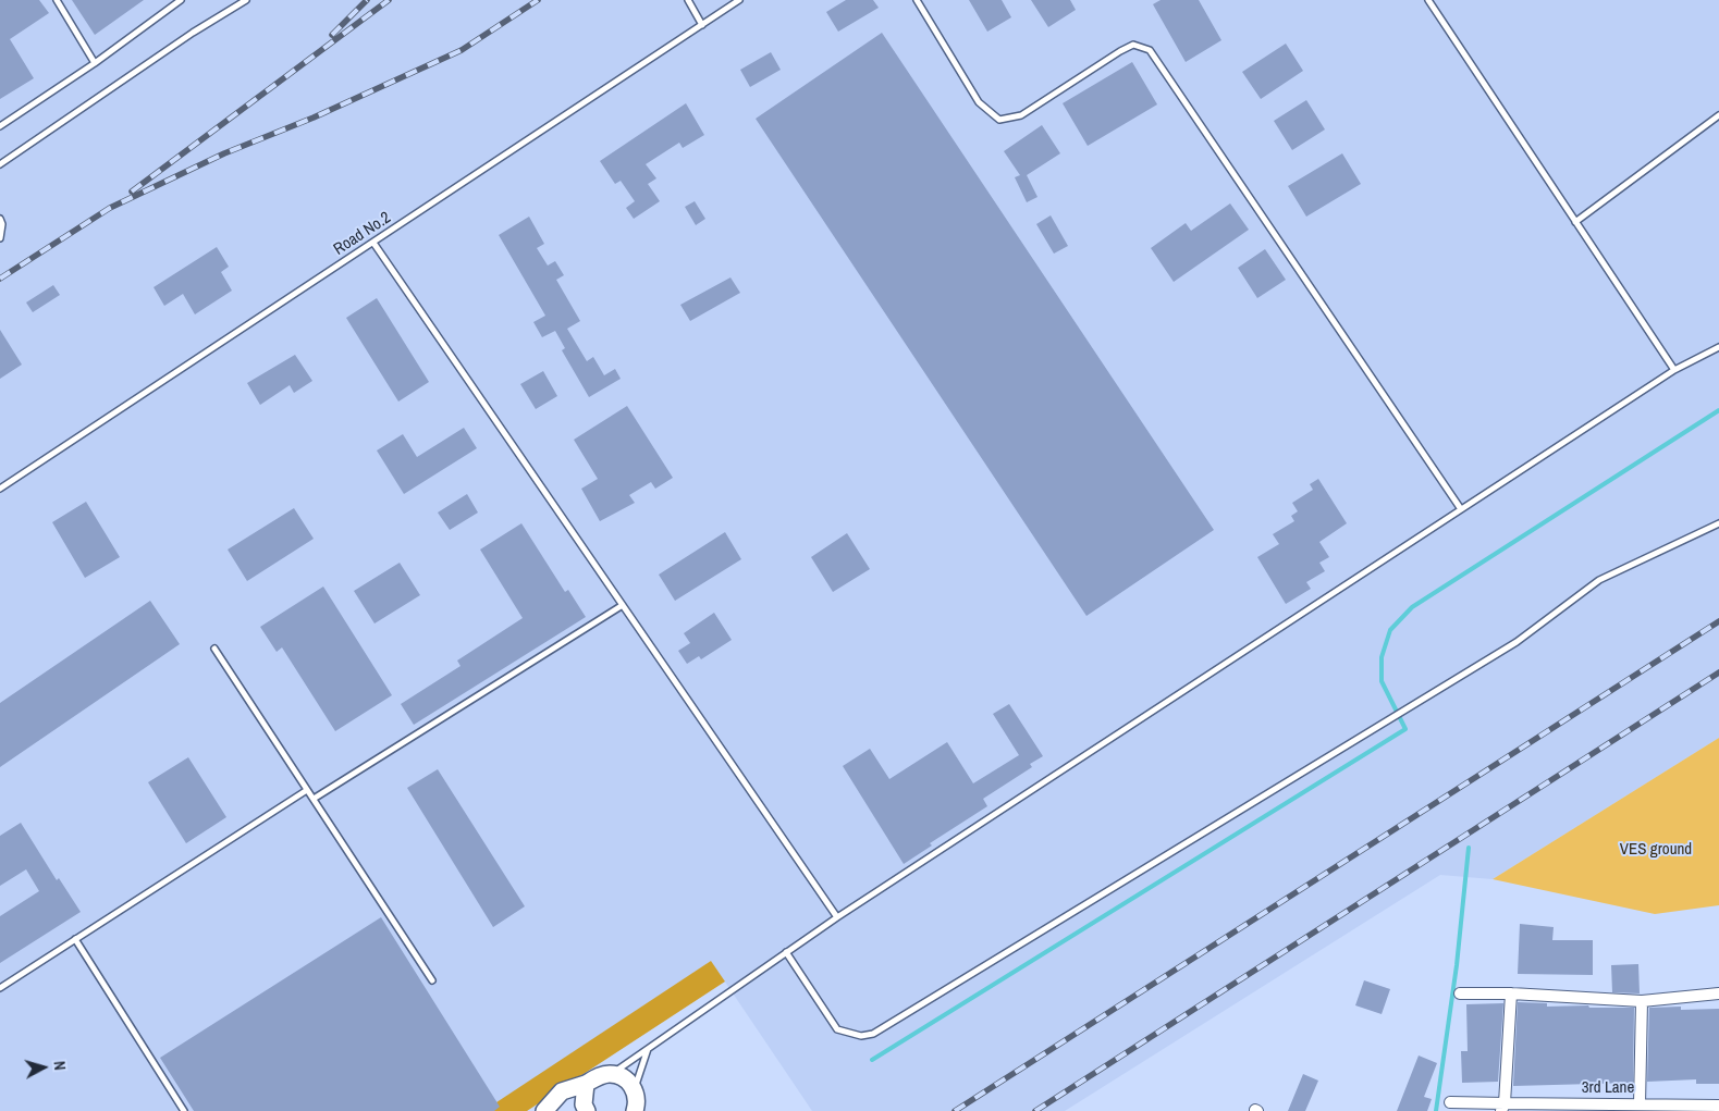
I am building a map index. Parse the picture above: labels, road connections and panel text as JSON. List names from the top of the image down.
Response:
{
  "streets": {
    "street": ["3rd Lane"],
    "lane": ["Road No.2"]
  },
  "parks": ["VES ground"],
  "north": "right"
}
